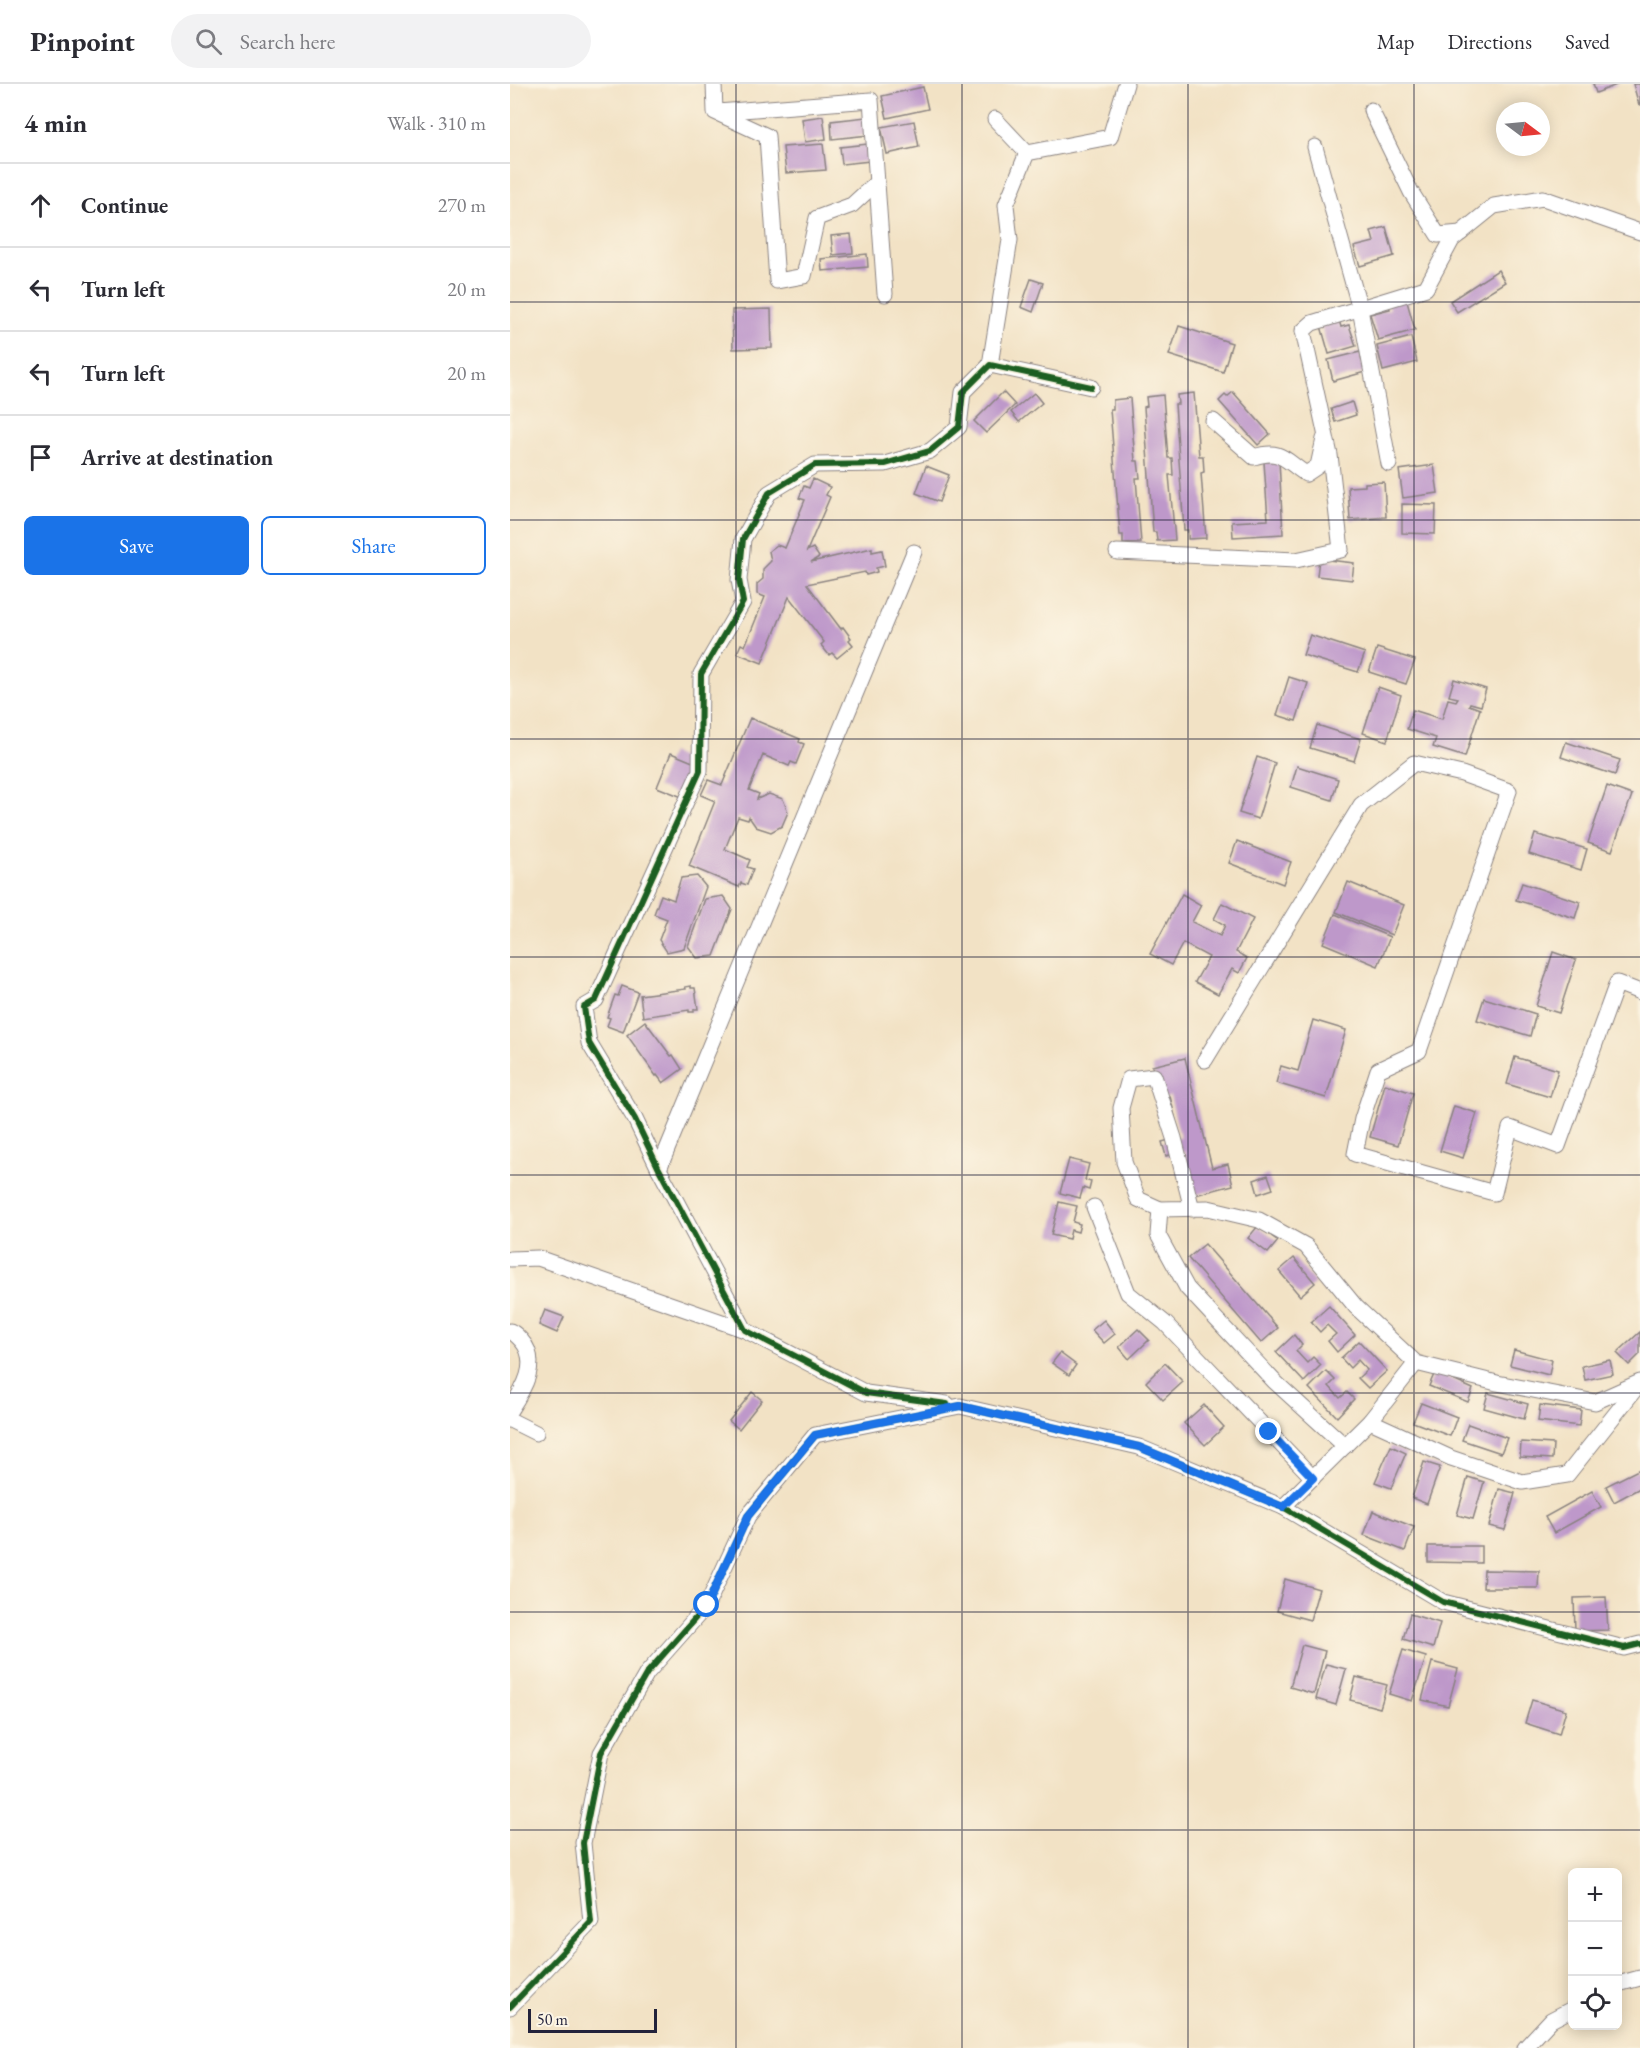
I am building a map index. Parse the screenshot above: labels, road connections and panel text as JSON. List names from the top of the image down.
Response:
{
  "scale_bar": "50 m",
  "north": "right",
  "page": {
    "header": "Pinpoint",
    "search": "Search here",
    "nav": ["Map", "Directions", "Saved"],
    "heading": ["4 min", "Walk · 310 m"],
    "list": [
      ["Continue", "270 m"],
      ["Turn left", "20 m"],
      ["Turn left", "20 m"],
      "Arrive at destination"
    ],
    "buttons": ["Save", "Share"],
    "map_buttons": ["+", "−"],
    "scale": "50 m"
  }
}
